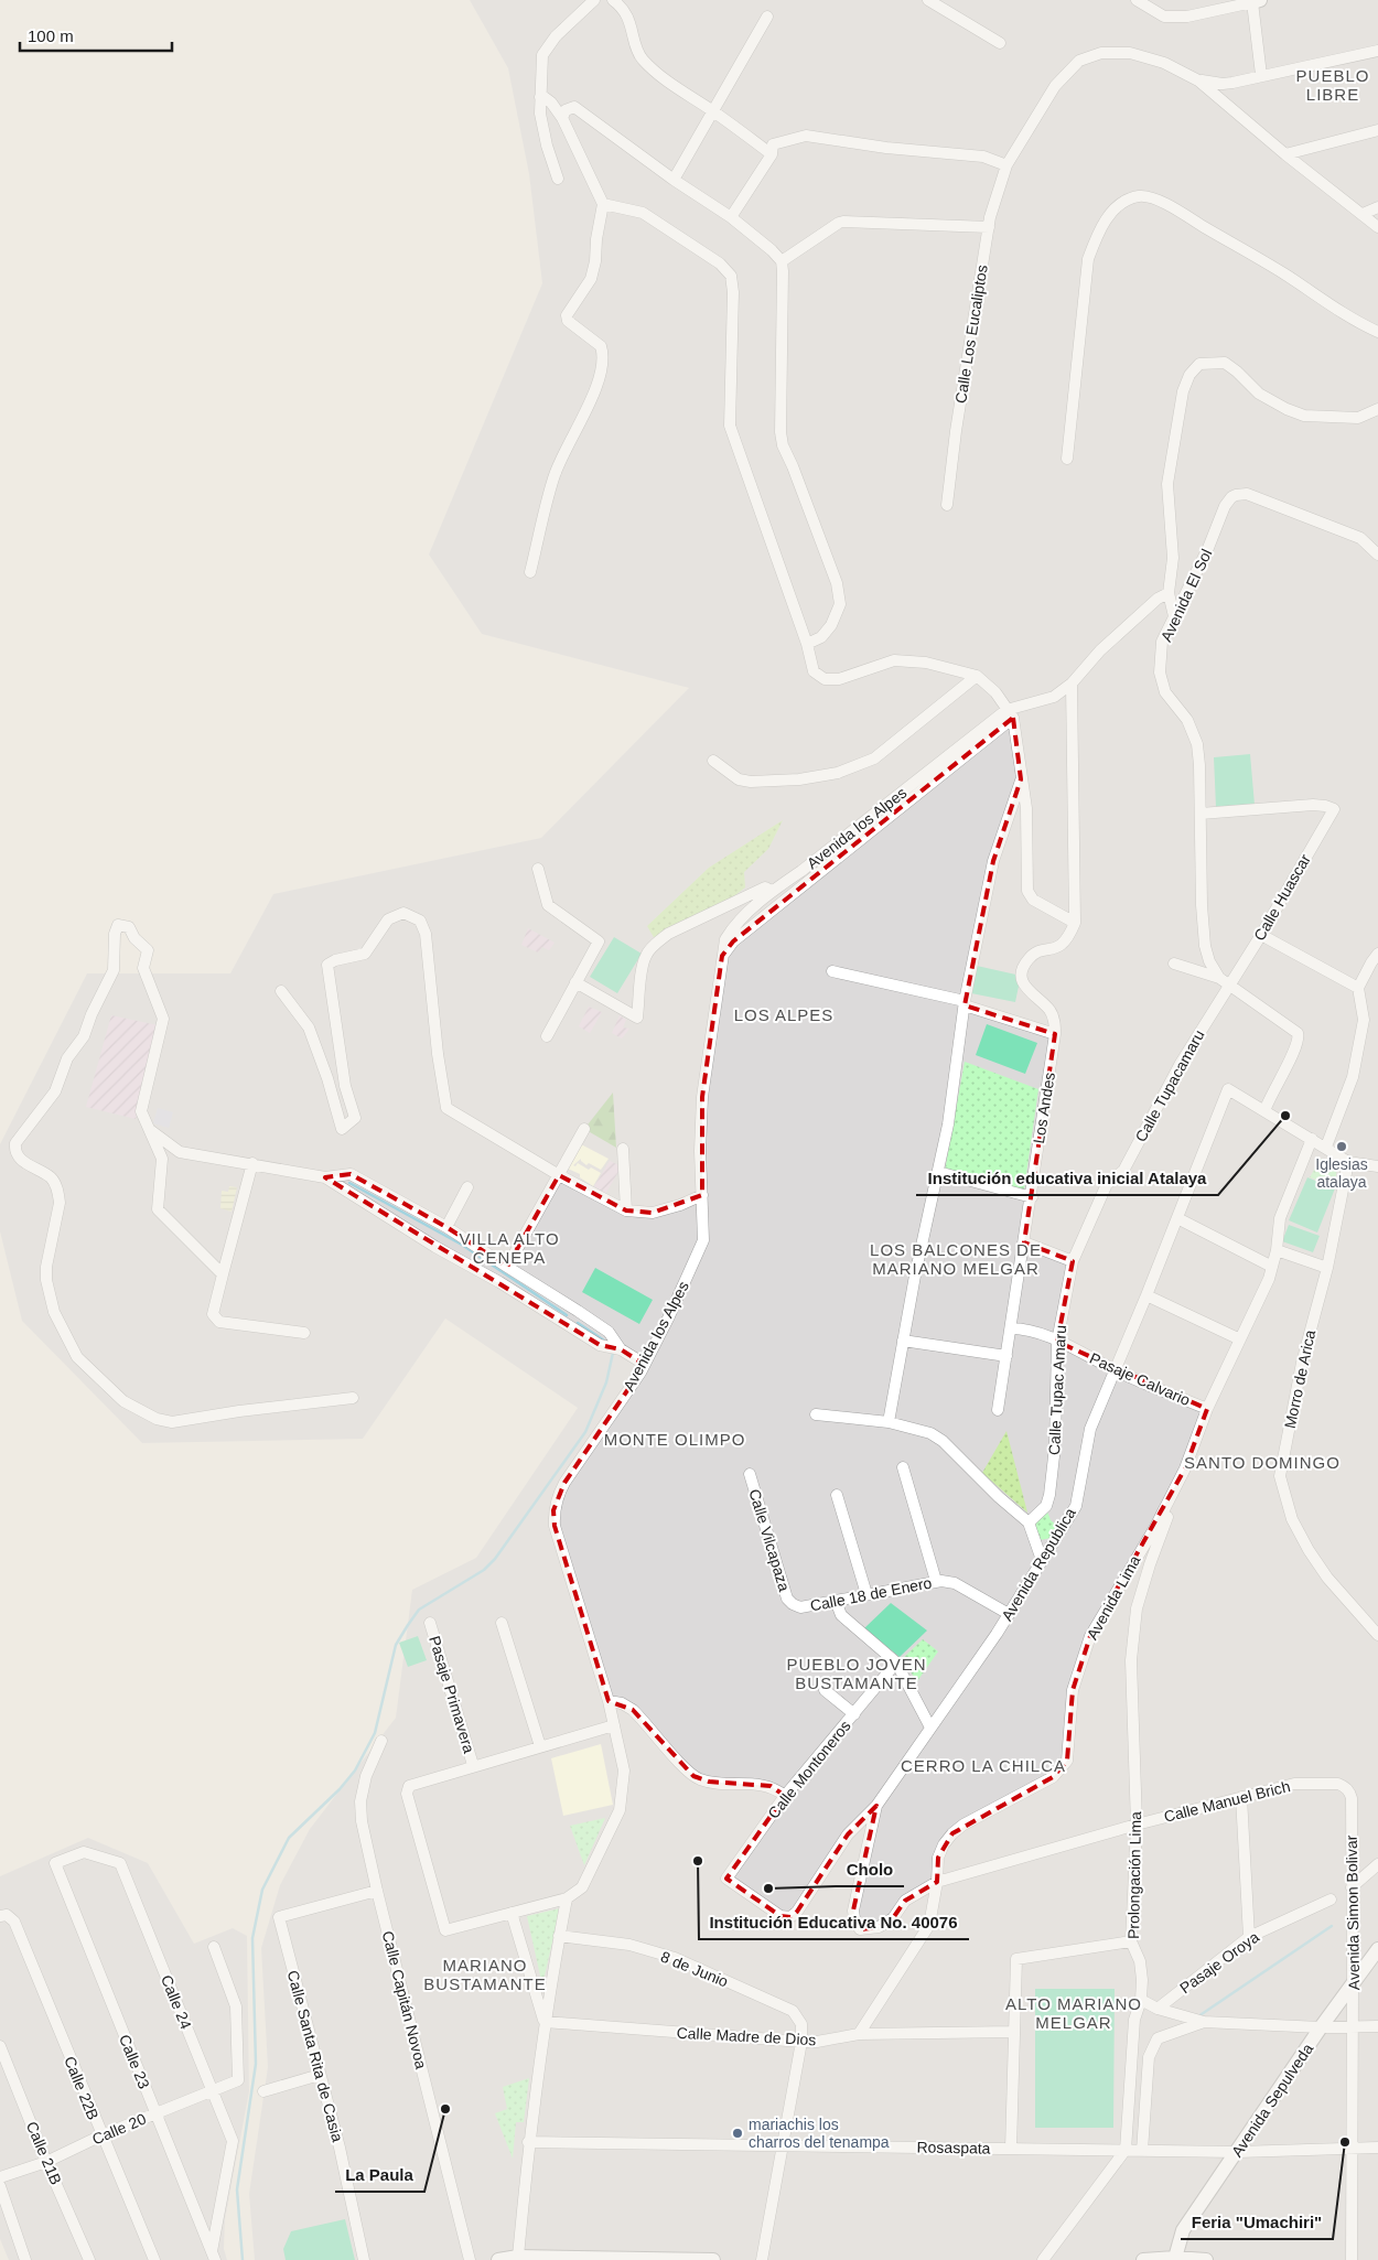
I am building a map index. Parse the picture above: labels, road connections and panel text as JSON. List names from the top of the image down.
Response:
{
  "streets": {
    "street": [
      "Calle Los Eucaliptos",
      "Avenida El Sol",
      "Avenida los Alpes",
      "Calle Huascar",
      "Calle Tupacamaru",
      "Los Andes",
      "Pasaje Calvario",
      "Morro de Arica",
      "Calle Tupac Amaru",
      "Calle Vilcapaza",
      "Avenida Republica",
      "Calle 18 de Enero",
      "Avenida Lima",
      "Pasaje Primavera",
      "Calle Montoneros",
      "Calle Manuel Brich",
      "Prolongación Lima",
      "Avenida Simon Bolivar",
      "Pasaje Oroya",
      "8 de Junio",
      "Calle Capitán Novoa",
      "Calle 24",
      "Calle Madre de Dios",
      "Calle Santa Rita de Casia",
      "Calle 23",
      "Calle 22B",
      "Avenida Sepulveda",
      "Calle 20",
      "Rosaspata",
      "Calle 21B"
    ]
  },
  "crossings": [
    ["Avenida El Sol", "Calle Huascar"],
    ["Avenida El Sol", "Calle Tupacamaru"],
    ["Calle Huascar", "Calle Tupacamaru"],
    ["Calle Tupacamaru", "Calle Tupac Amaru"],
    ["Los Andes", "Pasaje Calvario"],
    ["Pasaje Calvario", "Calle Tupac Amaru"],
    ["Pasaje Calvario", "Avenida Republica"],
    ["Pasaje Calvario", "Avenida Lima"],
    ["Calle Vilcapaza", "Calle 18 de Enero"],
    ["Avenida Republica", "Calle 18 de Enero"],
    ["Avenida Republica", "Avenida Lima"],
    ["Avenida Republica", "Calle Montoneros"],
    ["Avenida Republica", "Calle Manuel Brich"],
    ["Avenida Lima", "Calle Manuel Brich"],
    ["Avenida Lima", "Prolongación Lima"],
    ["Avenida Lima", "Calle Madre de Dios"],
    ["Calle Manuel Brich", "Prolongación Lima"],
    ["Calle Manuel Brich", "Avenida Simon Bolivar"],
    ["Prolongación Lima", "Rosaspata"],
    ["Avenida Simon Bolivar", "Avenida Sepulveda"],
    ["Avenida Simon Bolivar", "Rosaspata"],
    ["8 de Junio", "Calle Madre de Dios"],
    ["Calle Capitán Novoa", "Calle Santa Rita de Casia"],
    ["Calle 24", "Calle 23"],
    ["Calle 24", "Calle 20"],
    ["Calle 23", "Calle 20"],
    ["Calle 22B", "Calle 20"],
    ["Avenida Sepulveda", "Rosaspata"],
    ["Calle 20", "Calle 21B"]
  ],
  "districts": [
    "PUEBLO LIBRE",
    "LOS ALPES",
    "VILLA ALTO CENEPA",
    "LOS BALCONES DE MARIANO MELGAR",
    "MONTE OLIMPO",
    "SANTO DOMINGO",
    "PUEBLO JOVEN BUSTAMANTE",
    "CERRO LA CHILCA",
    "MARIANO BUSTAMANTE",
    "ALTO MARIANO MELGAR"
  ],
  "places": [
    "Institución educativa inicial Atalaya",
    "Iglesias atalaya",
    "Institución Educativa No. 40076",
    "Cholo",
    "La Paula",
    "mariachis los charros del tenampa",
    "Feria \"Umachiri\""
  ],
  "scale_bar": "100 m"
}
